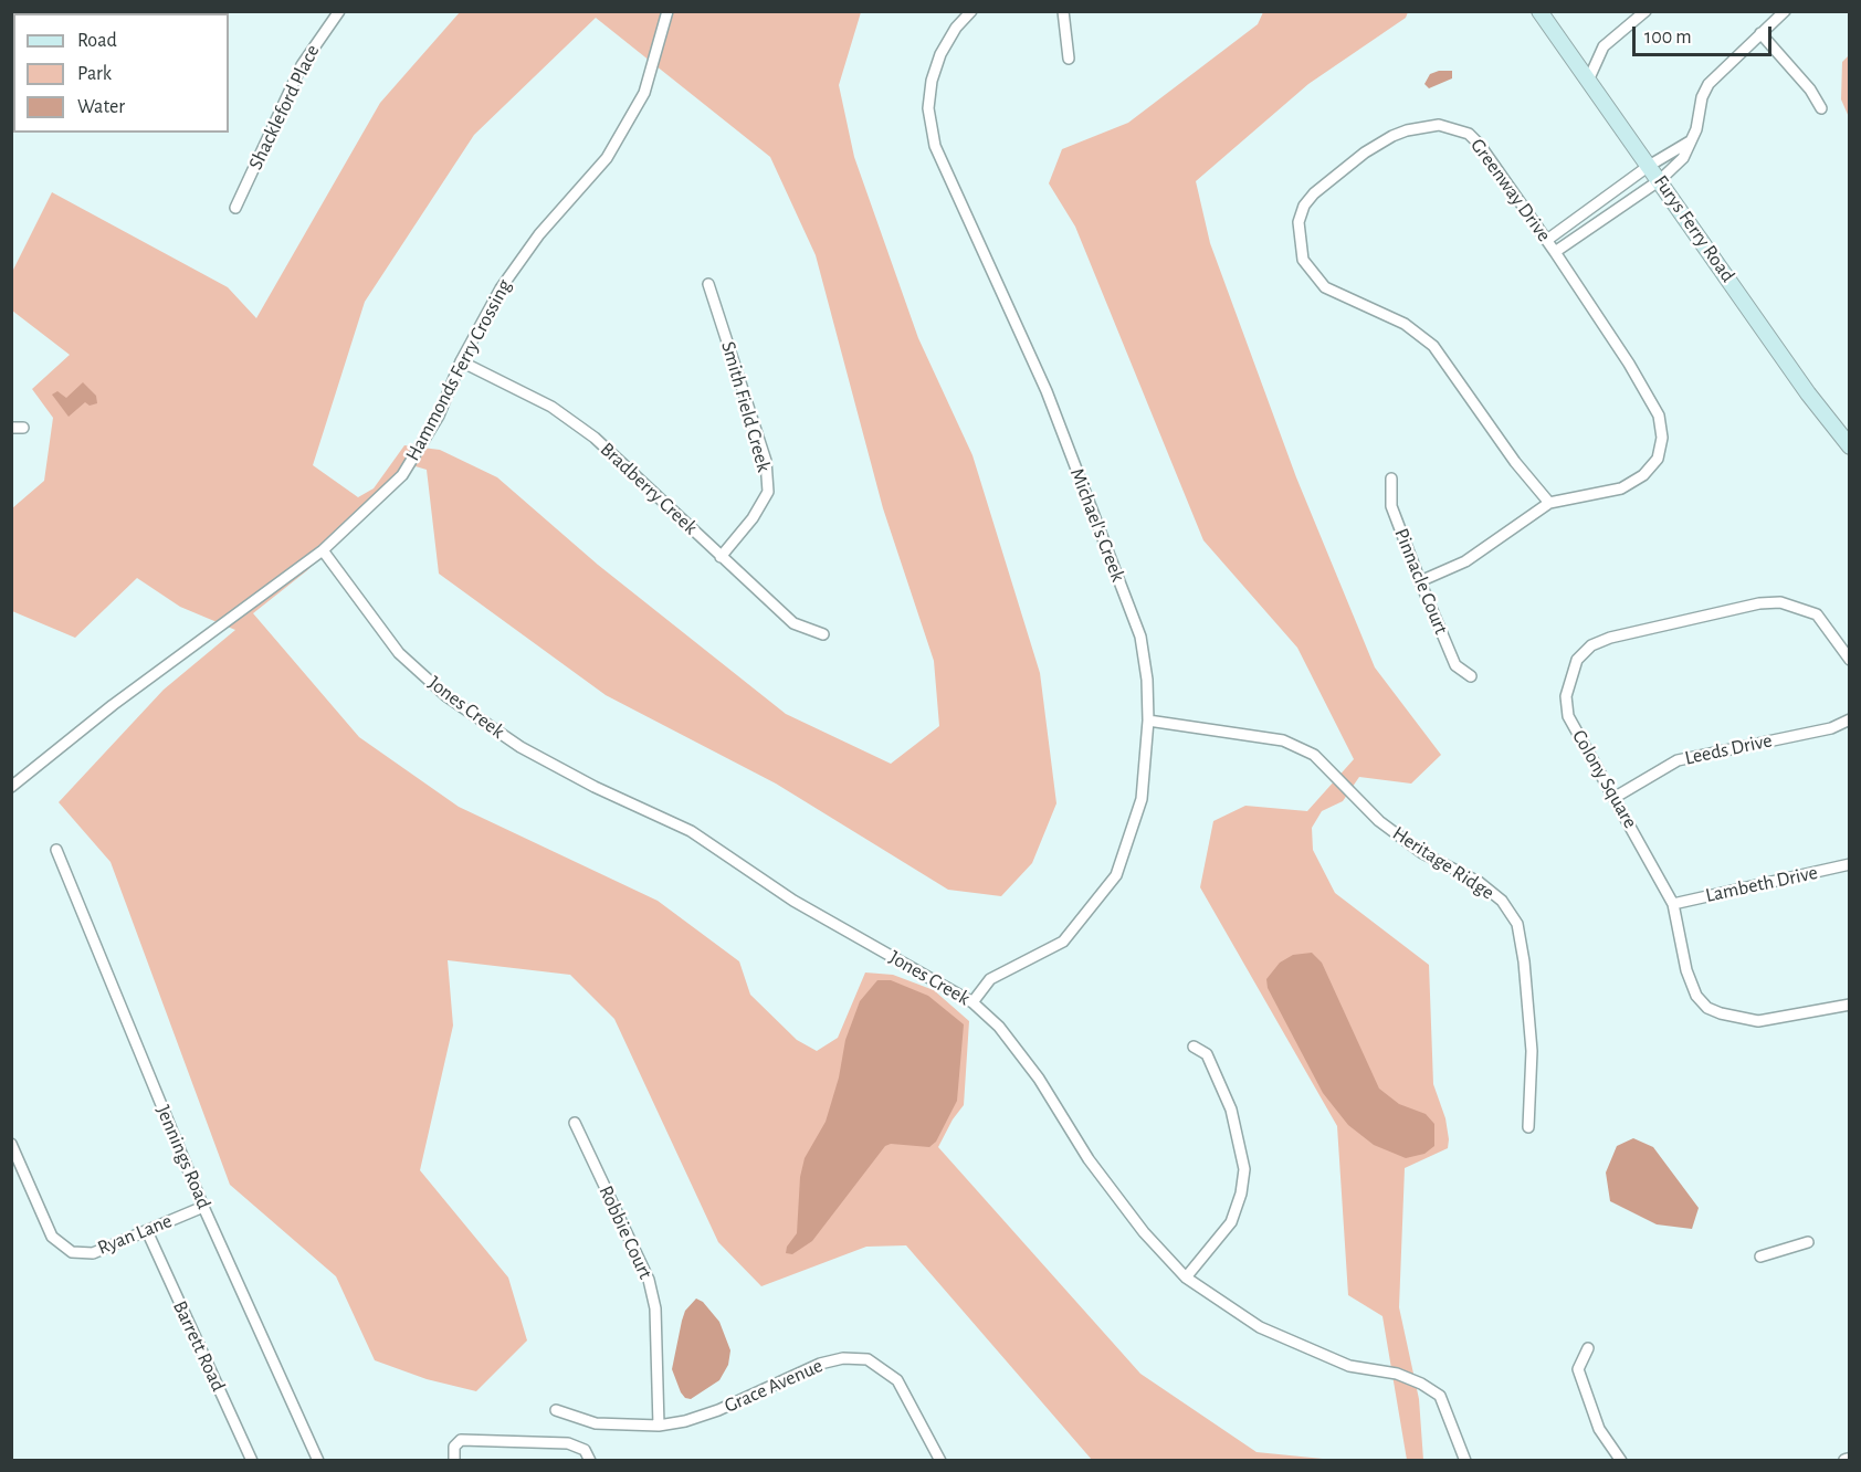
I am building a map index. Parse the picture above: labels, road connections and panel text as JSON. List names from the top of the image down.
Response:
{
  "streets": {
    "main road": ["Furys Ferry Road"],
    "street": [
      "Shackleford Place",
      "Greenway Drive",
      "Hammonds Ferry Crossing",
      "Smith Field Creek",
      "Bradberry Creek",
      "Michael's Creek",
      "Pinnacle Court",
      "Jones Creek",
      "Leeds Drive",
      "Colony Square",
      "Heritage Ridge",
      "Lambeth Drive",
      "Jennings Road",
      "Robbie Court",
      "Ryan Lane",
      "Barrett Road",
      "Grace Avenue"
    ]
  },
  "crossings": [
    ["Greenway Drive", "Pinnacle Court"],
    ["Hammonds Ferry Crossing", "Bradberry Creek"],
    ["Hammonds Ferry Crossing", "Jones Creek"],
    ["Smith Field Creek", "Bradberry Creek"],
    ["Michael's Creek", "Jones Creek"],
    ["Michael's Creek", "Heritage Ridge"],
    ["Leeds Drive", "Colony Square"],
    ["Colony Square", "Lambeth Drive"],
    ["Jennings Road", "Ryan Lane"],
    ["Robbie Court", "Grace Avenue"],
    ["Ryan Lane", "Barrett Road"]
  ],
  "legend": ["Road", "Park", "Water"],
  "scale_bar": "100 m"
}
